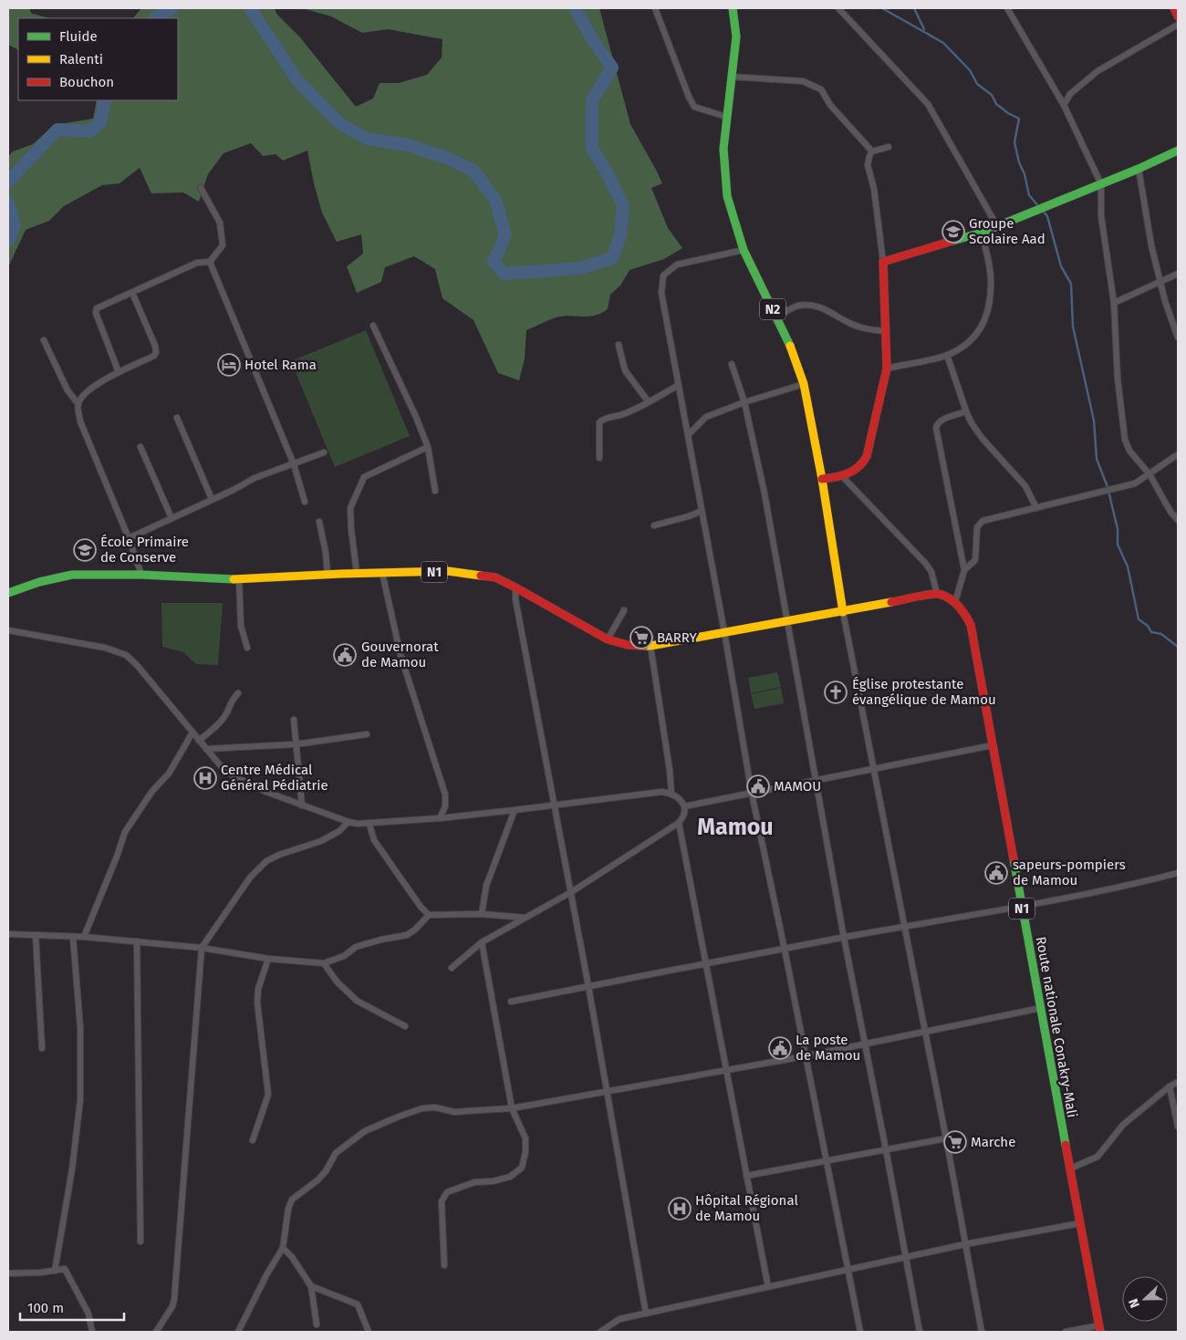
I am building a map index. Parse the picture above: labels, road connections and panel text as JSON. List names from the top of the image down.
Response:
{
  "streets": {
    "main road": ["N2", "N1", "Route nationale Conakry-Mali"]
  },
  "crossings": [
    ["N2", "N1"],
    ["N1", "Route nationale Conakry-Mali"]
  ],
  "districts": ["Mamou"],
  "places": {
    "school or university": ["Groupe Scolaire Aad", "École Primaire de Conserve"],
    "hotel": ["Hotel Rama"],
    "supermarket": ["BARRY", "Marche"],
    "public building": [
      "Gouvernorat de Mamou",
      "MAMOU",
      "sapeurs-pompiers de Mamou",
      "La poste de Mamou"
    ],
    "church": ["Église protestante évangélique de Mamou"],
    "hospital": ["Centre Médical Général Pédiatrie", "Hôpital Régional de Mamou"]
  },
  "legend": ["Fluide", "Ralenti", "Bouchon"],
  "scale_bar": "100 m",
  "north": "left"
}
